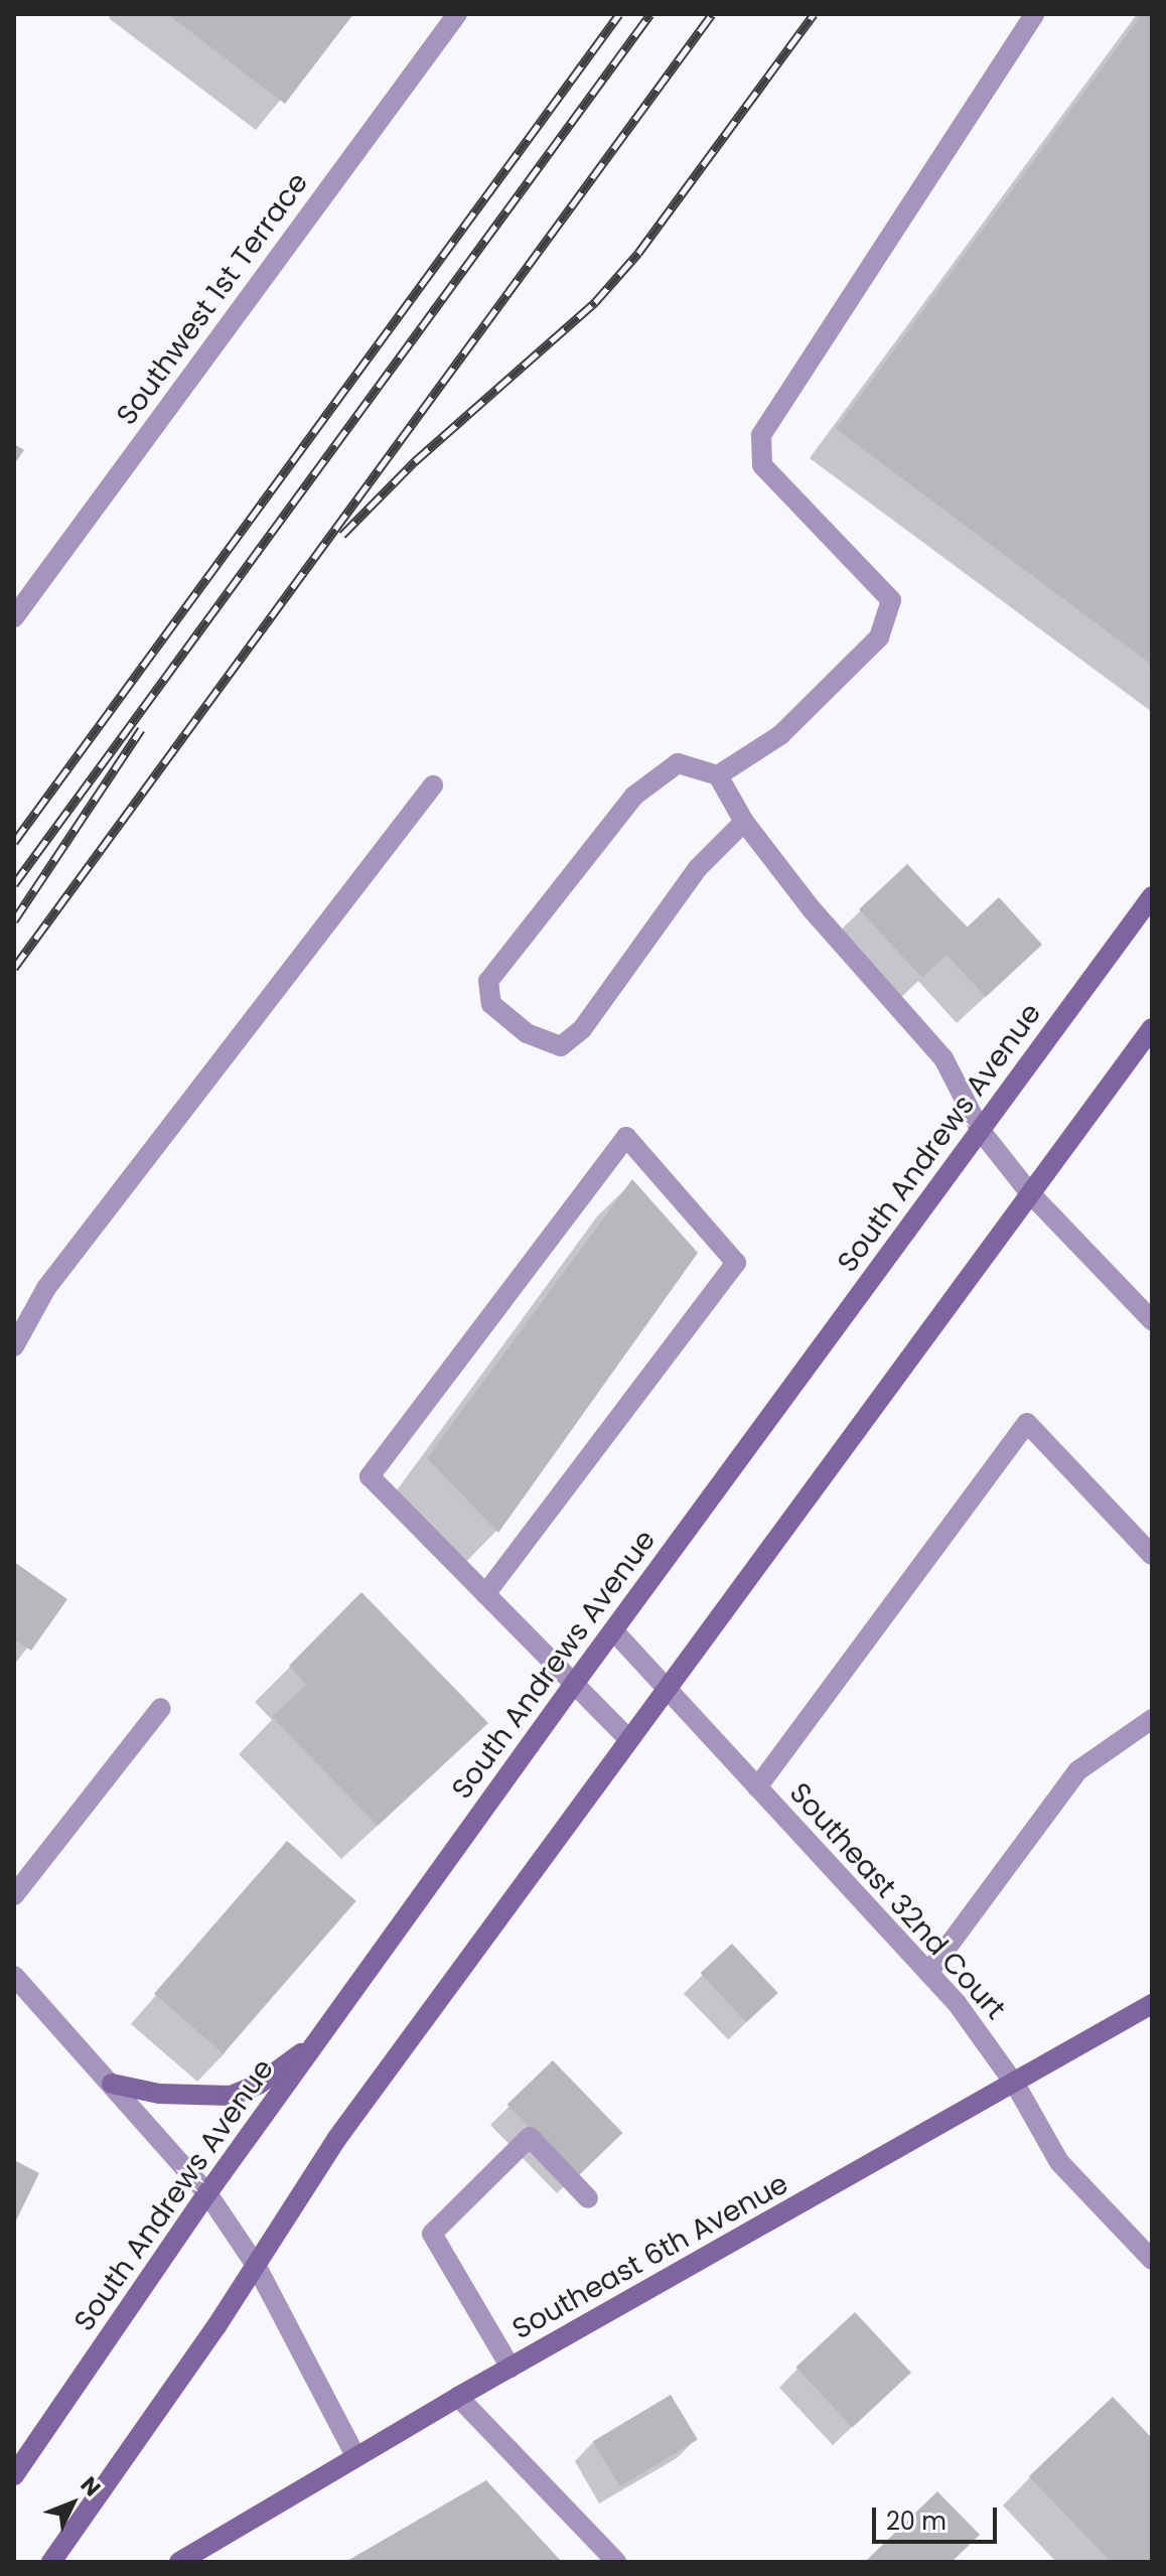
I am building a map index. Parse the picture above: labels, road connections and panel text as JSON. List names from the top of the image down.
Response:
{
  "streets": {
    "street": [
      "Southwest 1st Terrace",
      "South Andrews Avenue",
      "Southeast 32nd Court",
      "Southeast 6th Avenue"
    ]
  },
  "crossings": [
    ["South Andrews Avenue", "Southeast 32nd Court"],
    ["Southeast 32nd Court", "Southeast 6th Avenue"]
  ],
  "scale_bar": "20 m",
  "north": "top right"
}
